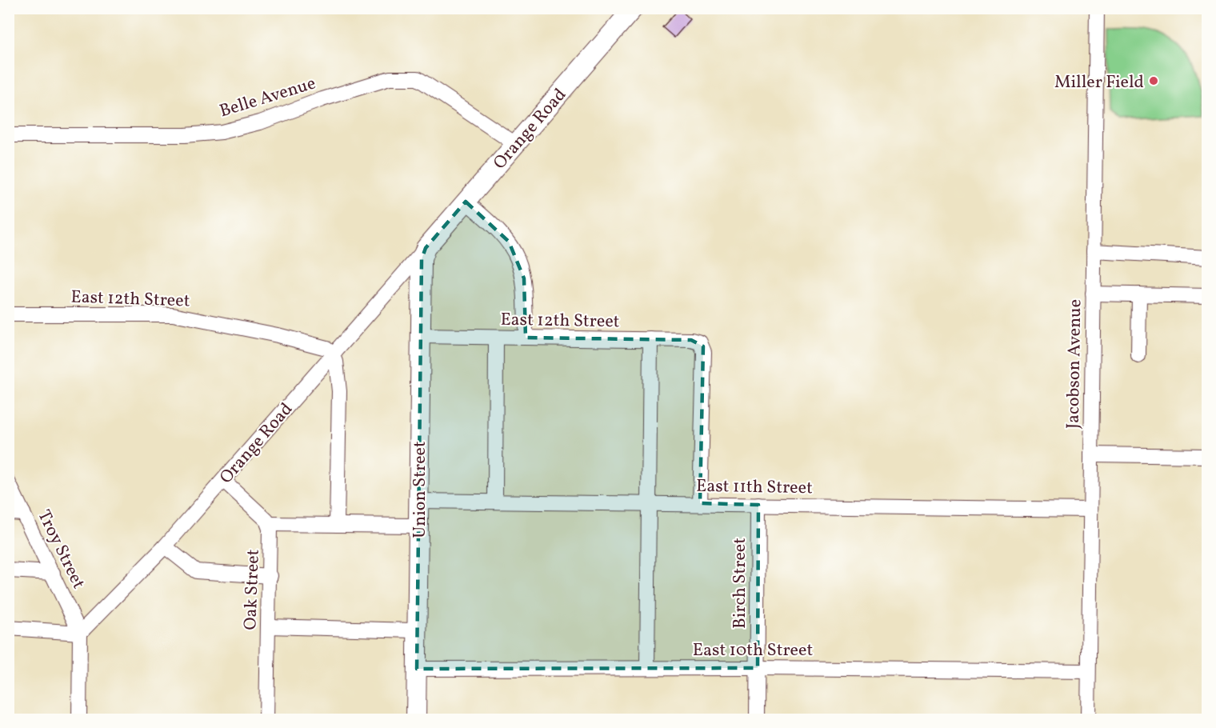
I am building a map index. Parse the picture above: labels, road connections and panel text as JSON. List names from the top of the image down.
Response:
{
  "streets": {
    "main road": ["Orange Road", "Union Street"],
    "street": [
      "Belle Avenue",
      "East 12th Street",
      "Jacobson Avenue",
      "East 11th Street",
      "Troy Street",
      "Birch Street",
      "Oak Street",
      "East 10th Street"
    ]
  },
  "crossings": [
    ["Belle Avenue", "Orange Road"],
    ["Orange Road", "East 12th Street"],
    ["Orange Road", "Union Street"],
    ["Orange Road", "Troy Street"],
    ["Orange Road", "Oak Street"],
    ["East 12th Street", "East 11th Street"],
    ["East 12th Street", "Union Street"],
    ["Jacobson Avenue", "East 11th Street"],
    ["Jacobson Avenue", "East 10th Street"],
    ["East 11th Street", "Union Street"],
    ["East 11th Street", "Birch Street"],
    ["Union Street", "East 10th Street"],
    ["Birch Street", "East 10th Street"]
  ],
  "places": ["Miller Field"]
}
